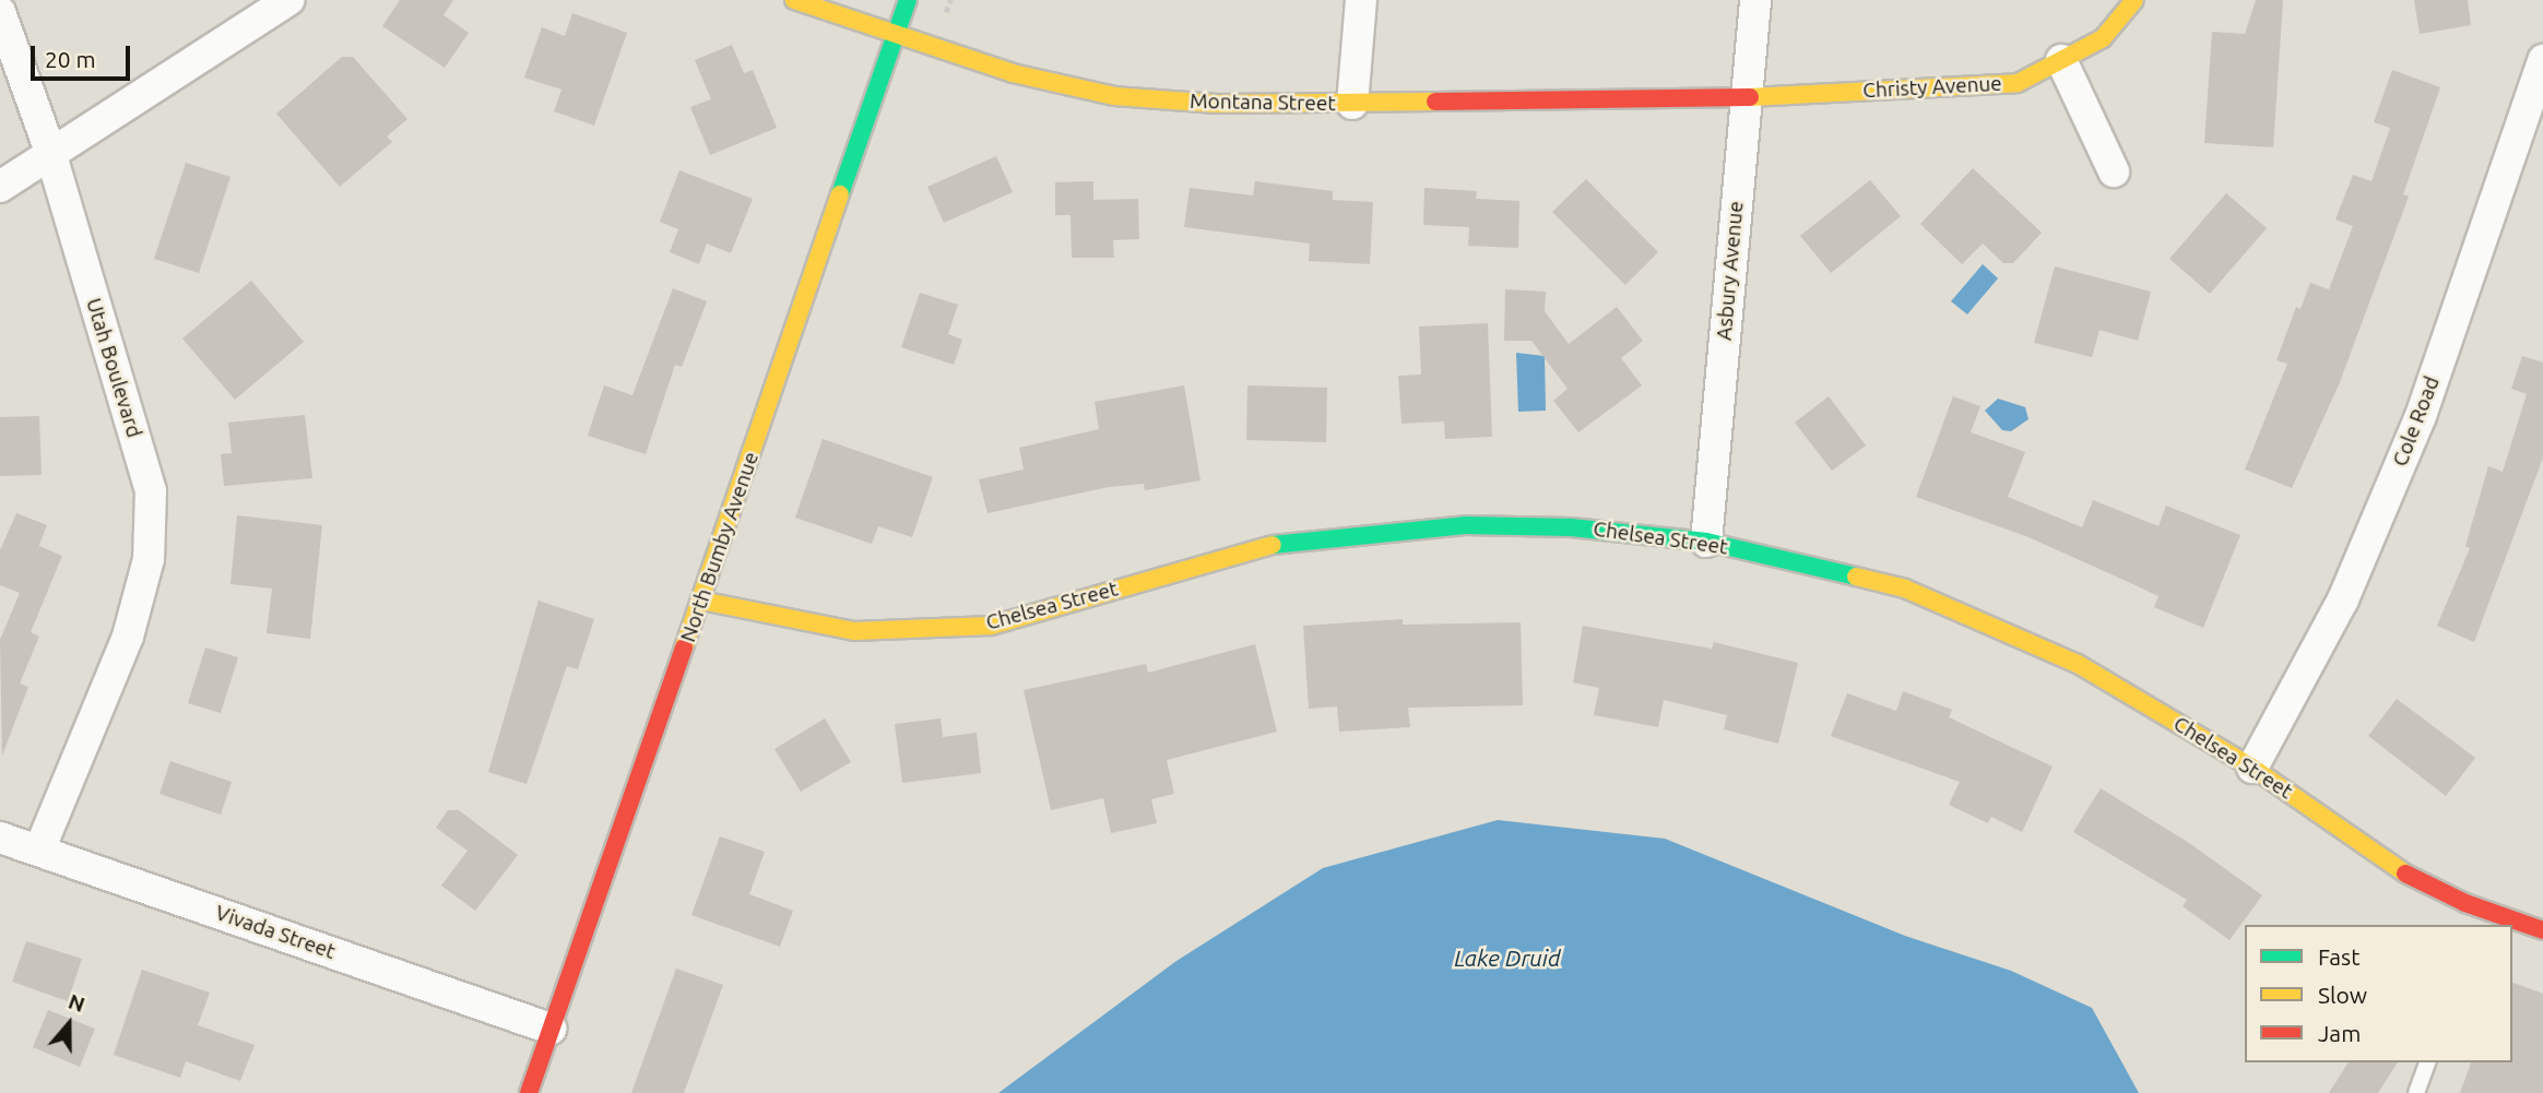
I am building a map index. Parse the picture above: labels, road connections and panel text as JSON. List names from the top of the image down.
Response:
{
  "streets": {
    "street": [
      "Christy Avenue",
      "Montana Street",
      "Asbury Avenue",
      "Utah Boulevard",
      "Cole Road",
      "Chelsea Street",
      "North Bumby Avenue",
      "Vivada Street"
    ]
  },
  "crossings": [
    ["Christy Avenue", "Montana Street"],
    ["Christy Avenue", "Asbury Avenue"],
    ["Montana Street", "Asbury Avenue"],
    ["Montana Street", "North Bumby Avenue"],
    ["Asbury Avenue", "Chelsea Street"],
    ["Utah Boulevard", "Vivada Street"],
    ["Cole Road", "Chelsea Street"],
    ["Chelsea Street", "North Bumby Avenue"],
    ["North Bumby Avenue", "Vivada Street"]
  ],
  "water": ["Lake Druid"],
  "legend": ["Fast", "Slow", "Jam"],
  "scale_bar": "20 m",
  "north": "top"
}
